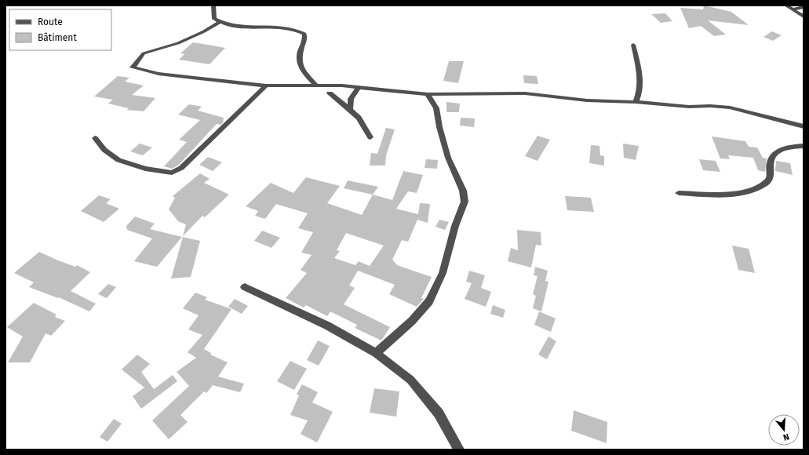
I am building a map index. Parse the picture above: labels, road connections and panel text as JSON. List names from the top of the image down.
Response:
{
  "legend": ["Route", "Bâtiment"],
  "north": "bottom"
}
